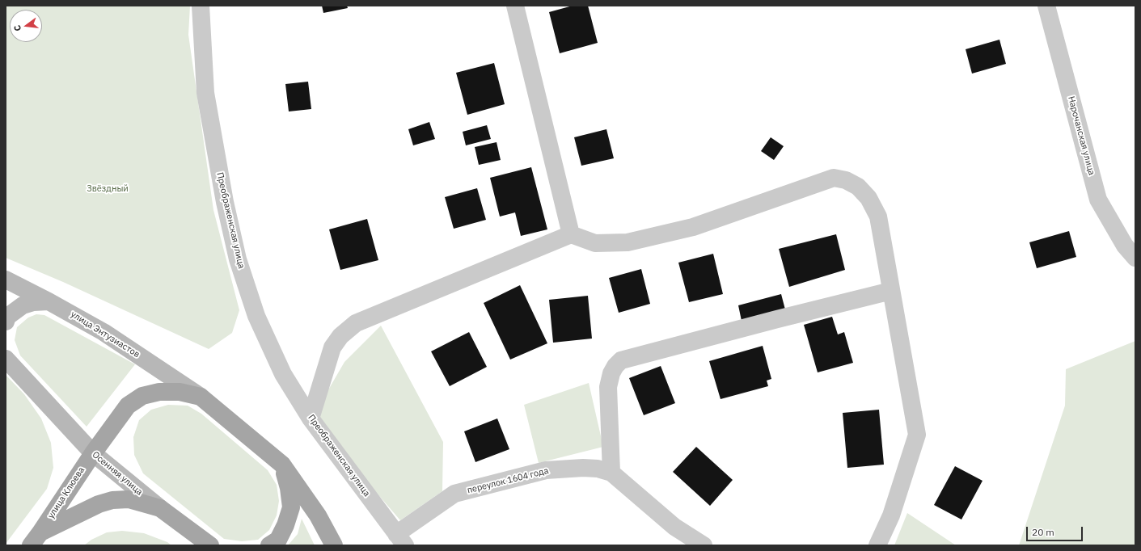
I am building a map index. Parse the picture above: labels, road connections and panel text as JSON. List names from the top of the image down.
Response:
{
  "streets": {
    "main road": ["улица Энтузиастов", "Осенняя улица", "улица Клюева"],
    "street": ["Нарочанская улица", "Преображенская улица", "переулок 1604 года"]
  },
  "crossings": [
    ["Преображенская улица", "переулок 1604 года"],
    ["улица Энтузиастов", "улица Клюева"],
    ["Осенняя улица", "улица Клюева"]
  ],
  "parks": ["Звёздный"],
  "scale_bar": "20 m",
  "north": "left"
}
